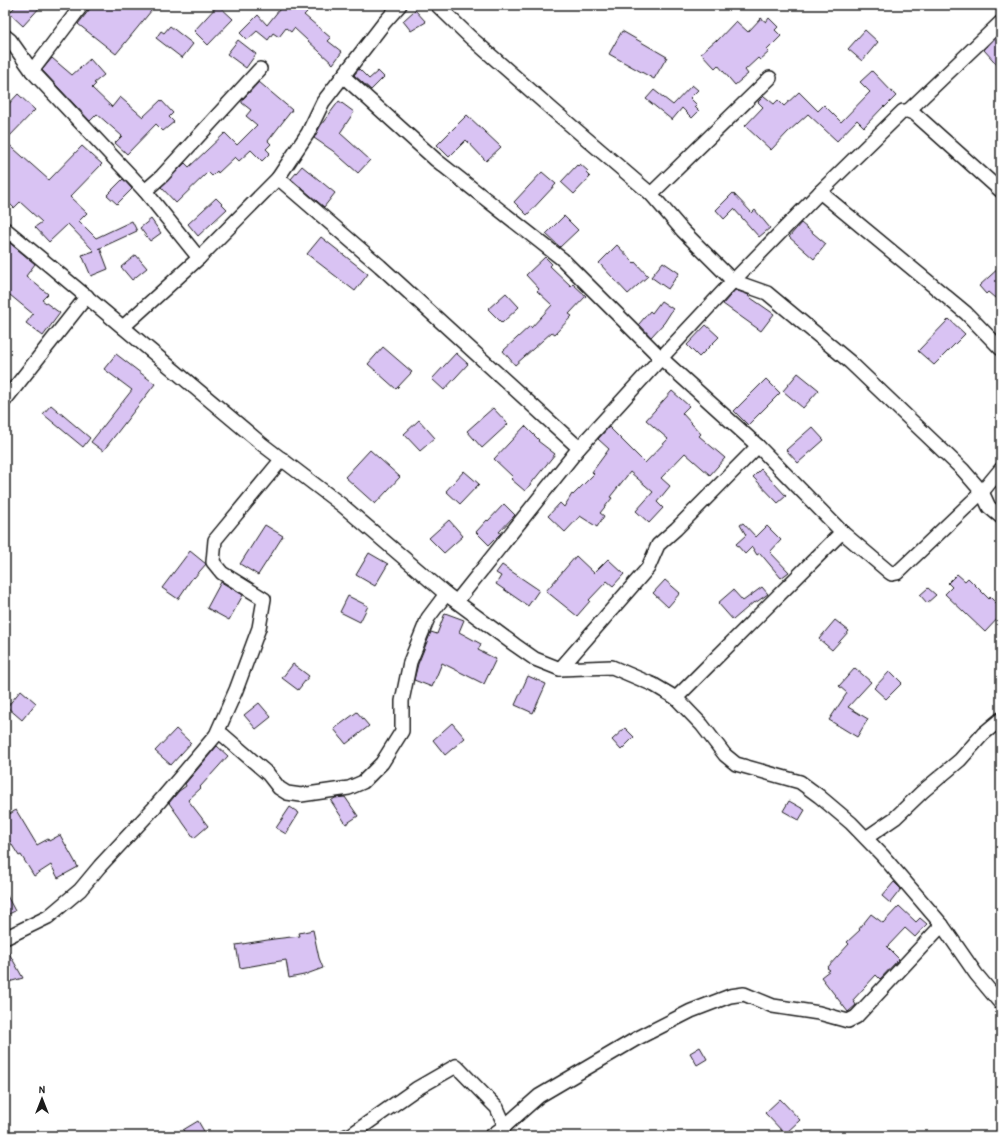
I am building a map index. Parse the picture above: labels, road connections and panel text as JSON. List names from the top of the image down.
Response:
{
  "north": "top"
}
